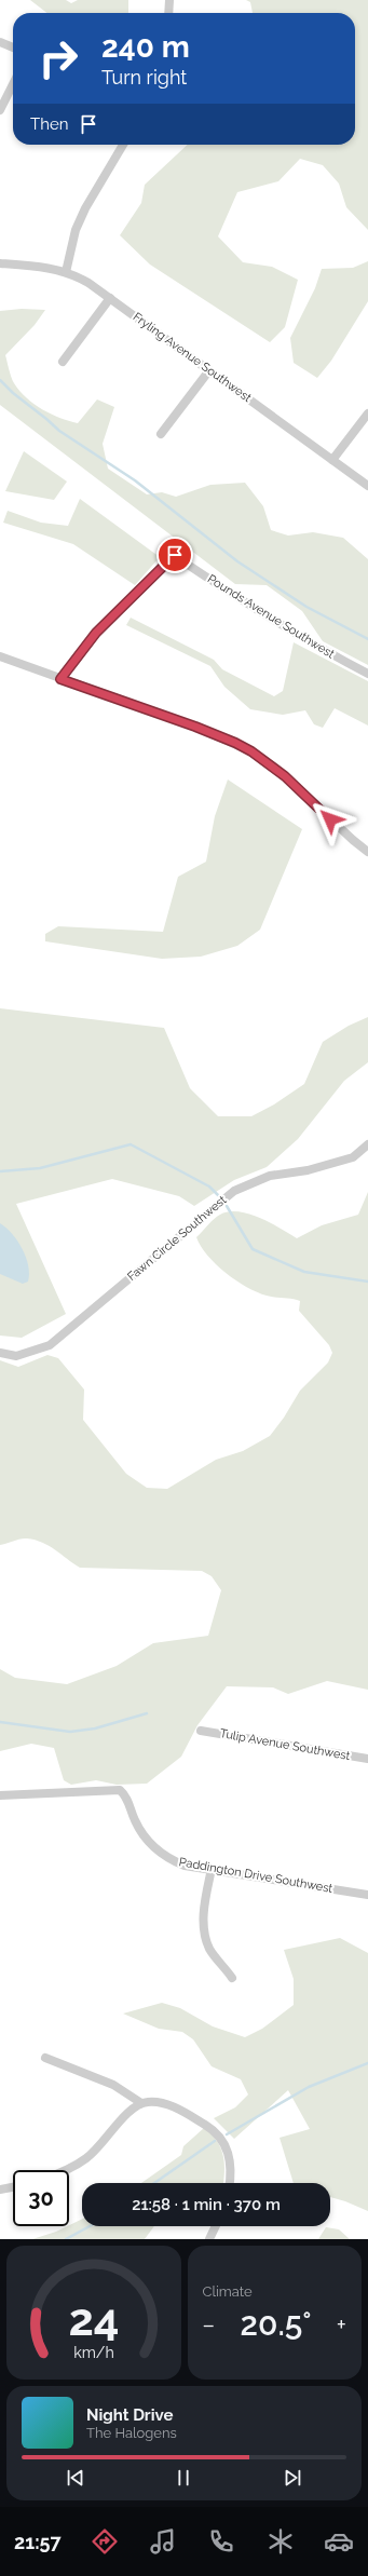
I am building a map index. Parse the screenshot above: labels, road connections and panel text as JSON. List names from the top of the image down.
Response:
{
  "streets": {
    "street": [
      "Fryling Avenue Southwest",
      "Pounds Avenue Southwest",
      "Fawn Circle Southwest",
      "Tulip Avenue Southwest",
      "Paddington Drive Southwest"
    ]
  },
  "page": {
    "turn": ["240 m", "Turn right"],
    "then": "Then",
    "limit": "30",
    "trip": "21:58 · 1 min · 370 m",
    "tile": "Climate",
    "heat": ["−", "20.5°", "+"],
    "song": ["Night Drive", "The Halogens"],
    "tabs": "21:57",
    "gauge": ["24", "km/h"]
  }
}
